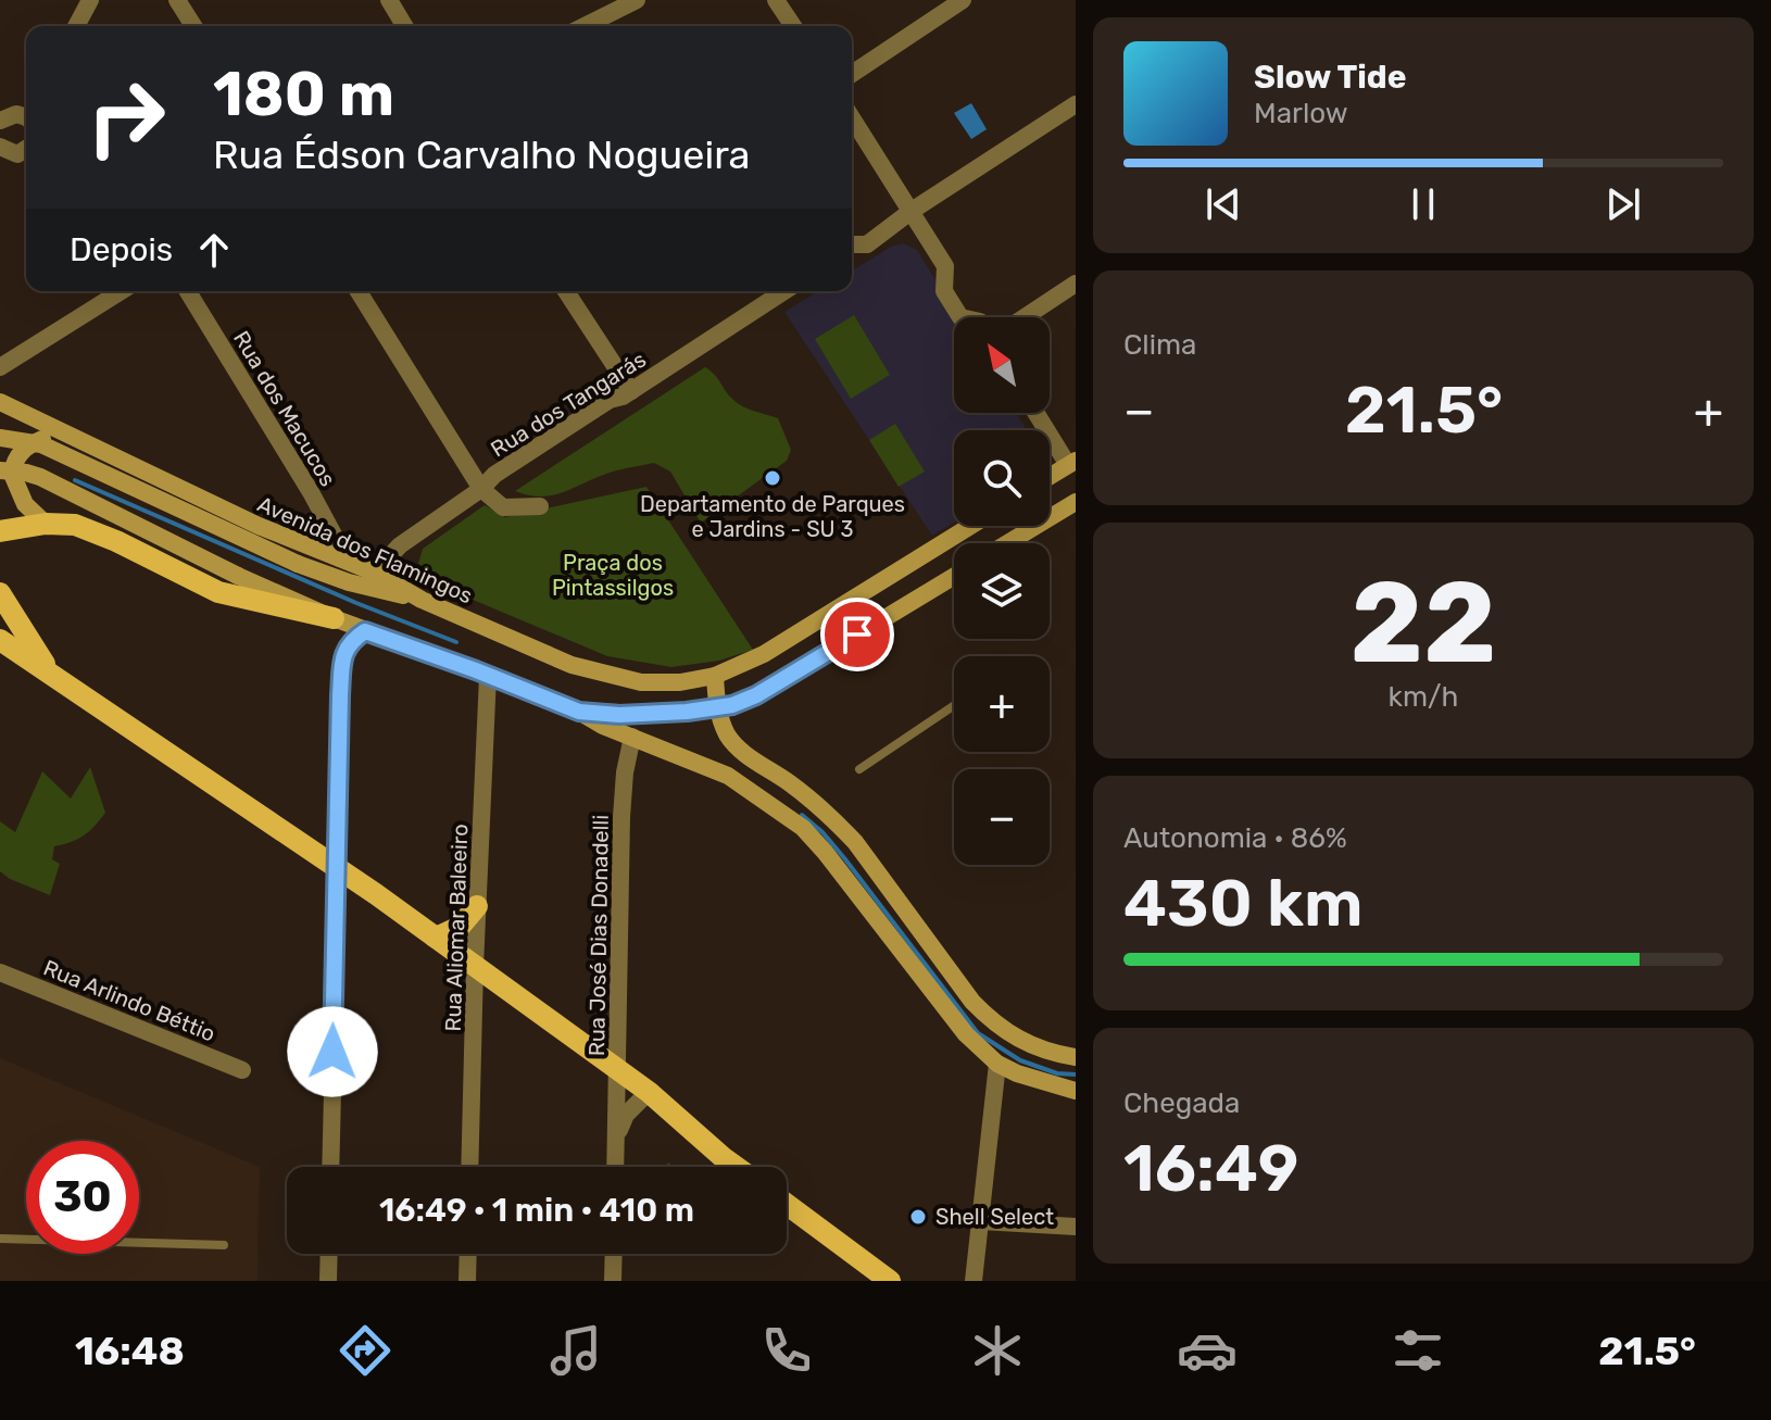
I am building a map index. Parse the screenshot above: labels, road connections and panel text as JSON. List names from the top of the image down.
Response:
{
  "streets": {
    "main road": ["Avenida dos Flamingos"],
    "street": [
      "Rua dos Tangarás",
      "Rua dos Macucos",
      "Rua Aliomar Baleeiro",
      "Rua José Dias Donadelli",
      "Rua Arlindo Béttio"
    ]
  },
  "crossings": [
    ["Rua dos Tangarás", "Avenida dos Flamingos"],
    ["Rua dos Macucos", "Avenida dos Flamingos"]
  ],
  "parks": ["Praça dos Pintassilgos"],
  "places": ["Departamento de Parques e Jardins - SU 3", "Shell Select"],
  "north": "top left",
  "page": {
    "turn": ["180 m", "Rua Édson Carvalho Nogueira"],
    "song": ["Slow Tide", "Marlow"],
    "then": "Depois",
    "tile": [
      "Clima",
      ["22", "km/h"],
      ["Autonomia · 86%", "430 km"],
      ["Chegada", "16:49"]
    ],
    "map_buttons": ["+", "−"],
    "heat": ["−", "21.5°", "+"],
    "limit": "30",
    "trip": "16:49 · 1 min · 410 m",
    "tabs": ["16:48", "21.5°"]
  }
}
